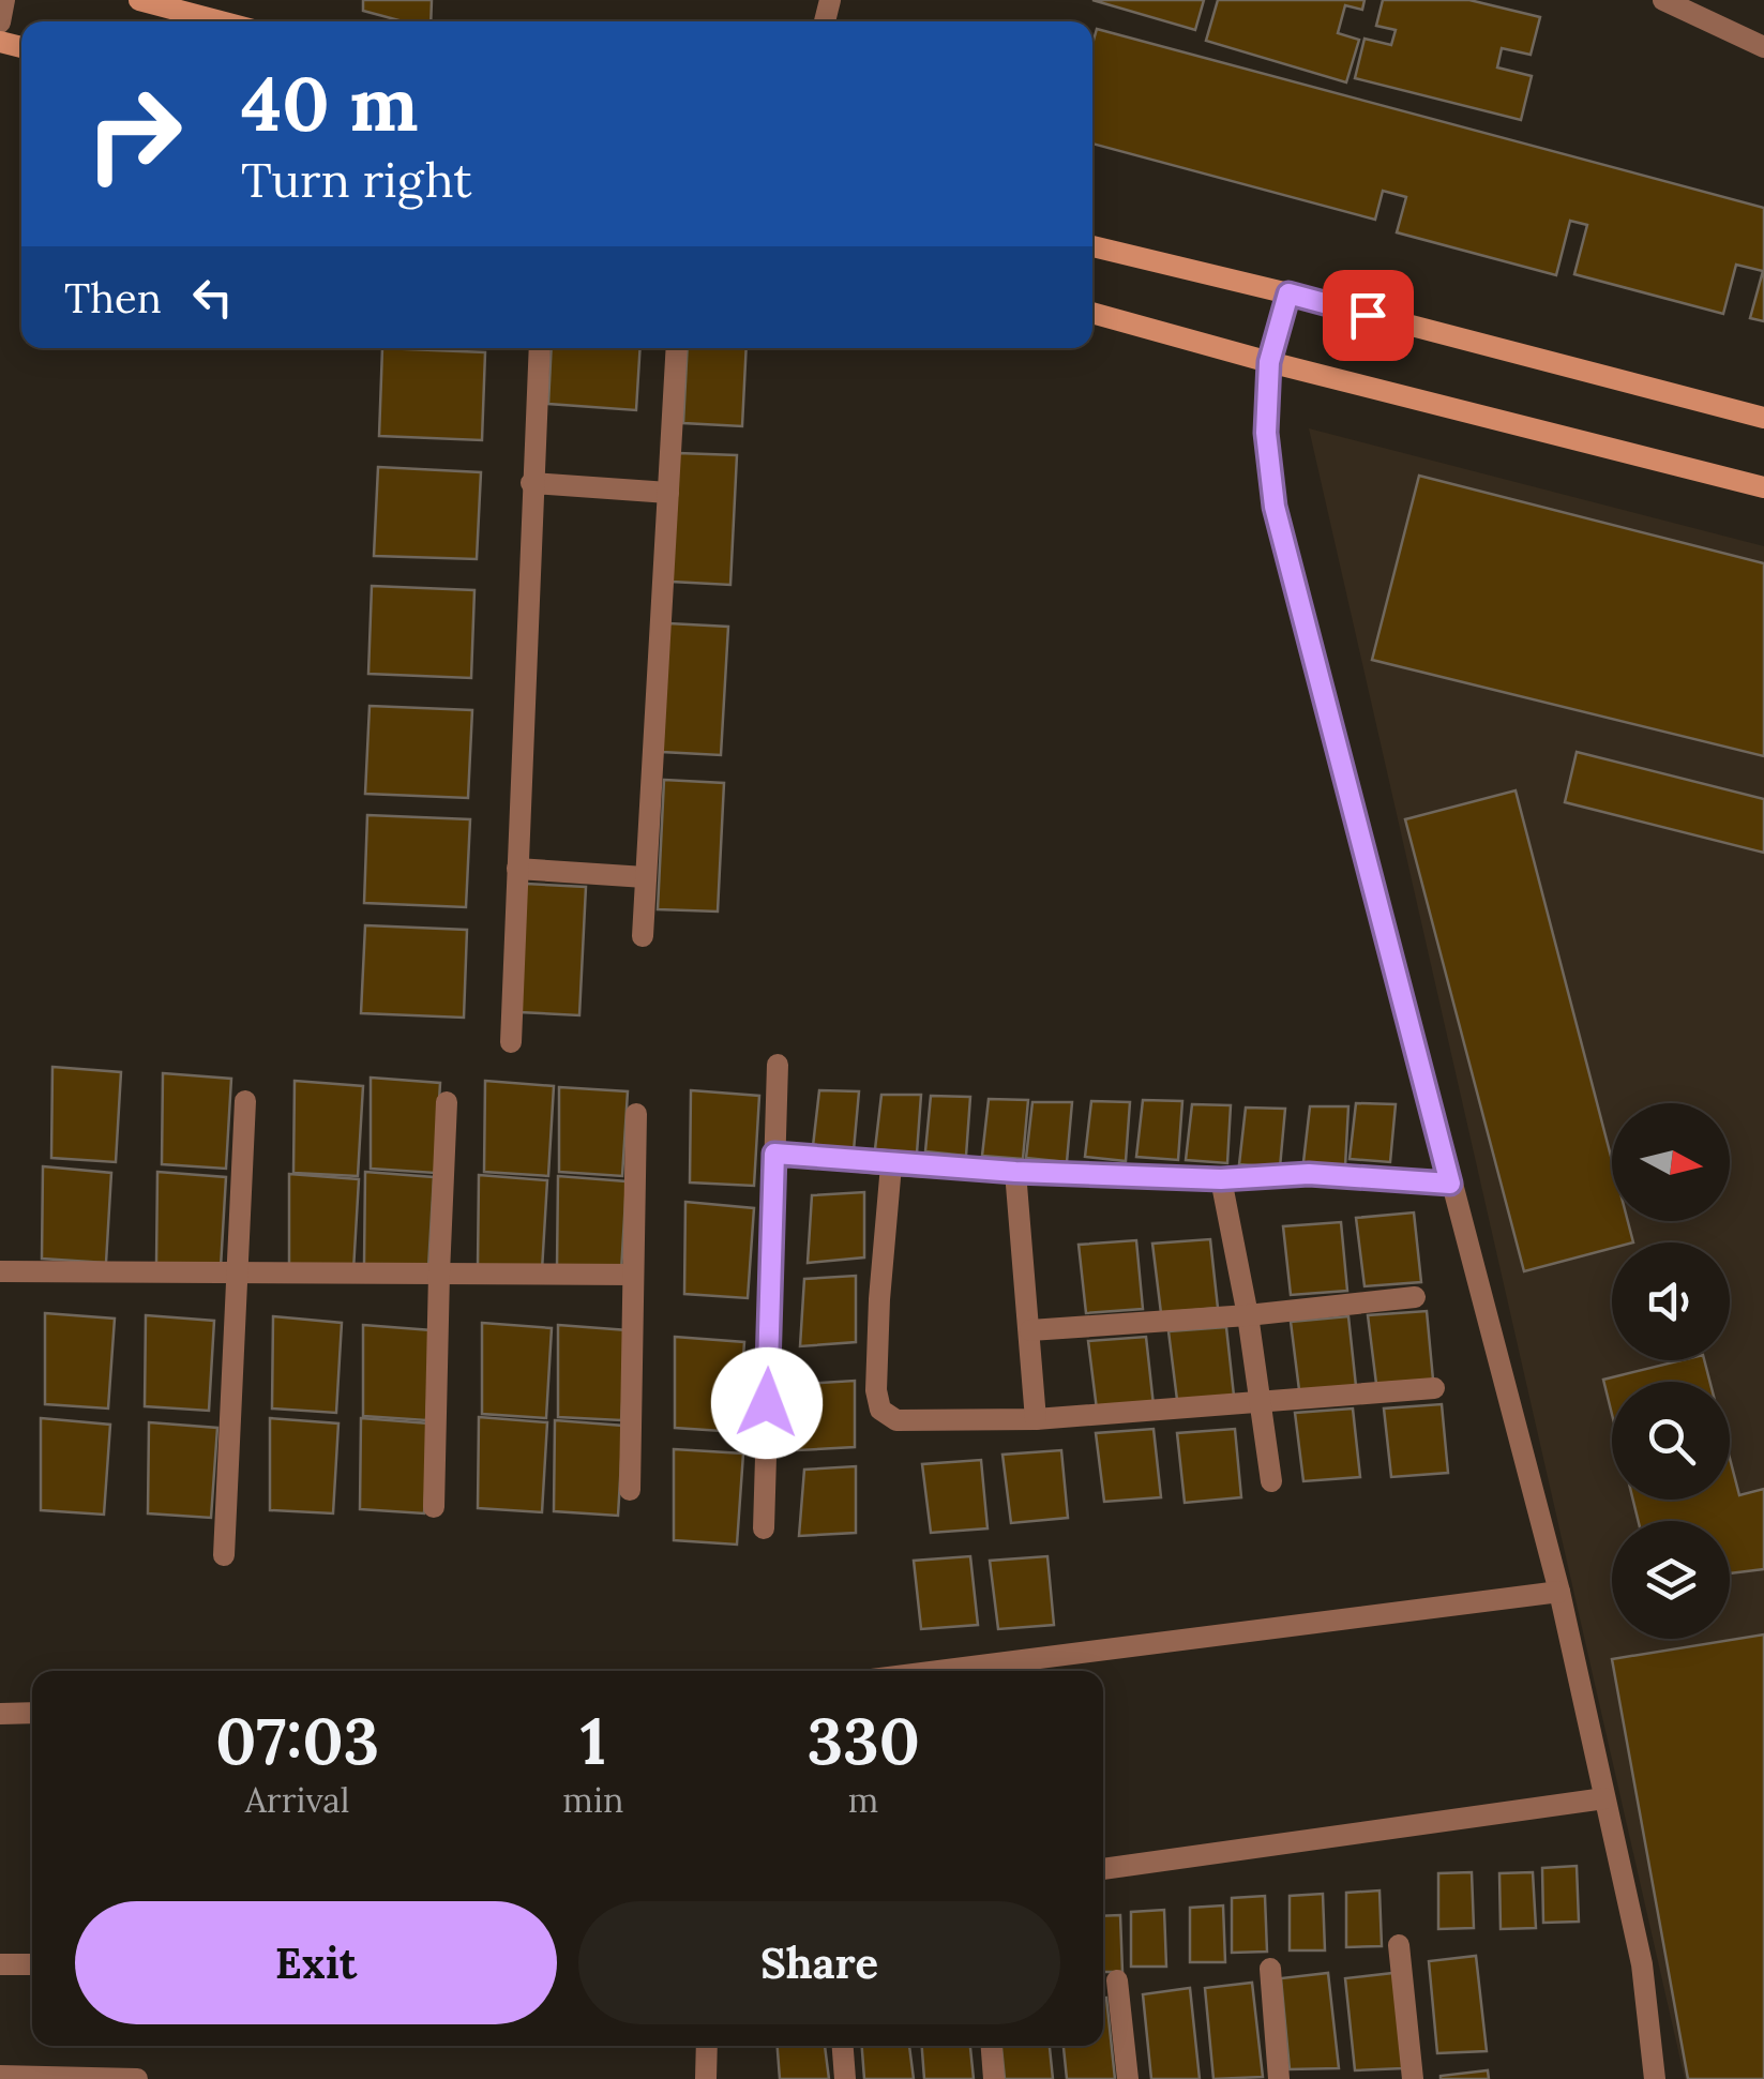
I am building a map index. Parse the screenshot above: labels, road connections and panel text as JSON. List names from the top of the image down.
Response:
{
  "north": "right",
  "page": {
    "turn": ["40 m", "Turn right"],
    "then": "Then",
    "eta": [
      "07:03",
      "Arrival",
      "1",
      "min",
      "330",
      "m"
    ],
    "buttons": ["Exit", "Share"]
  }
}
